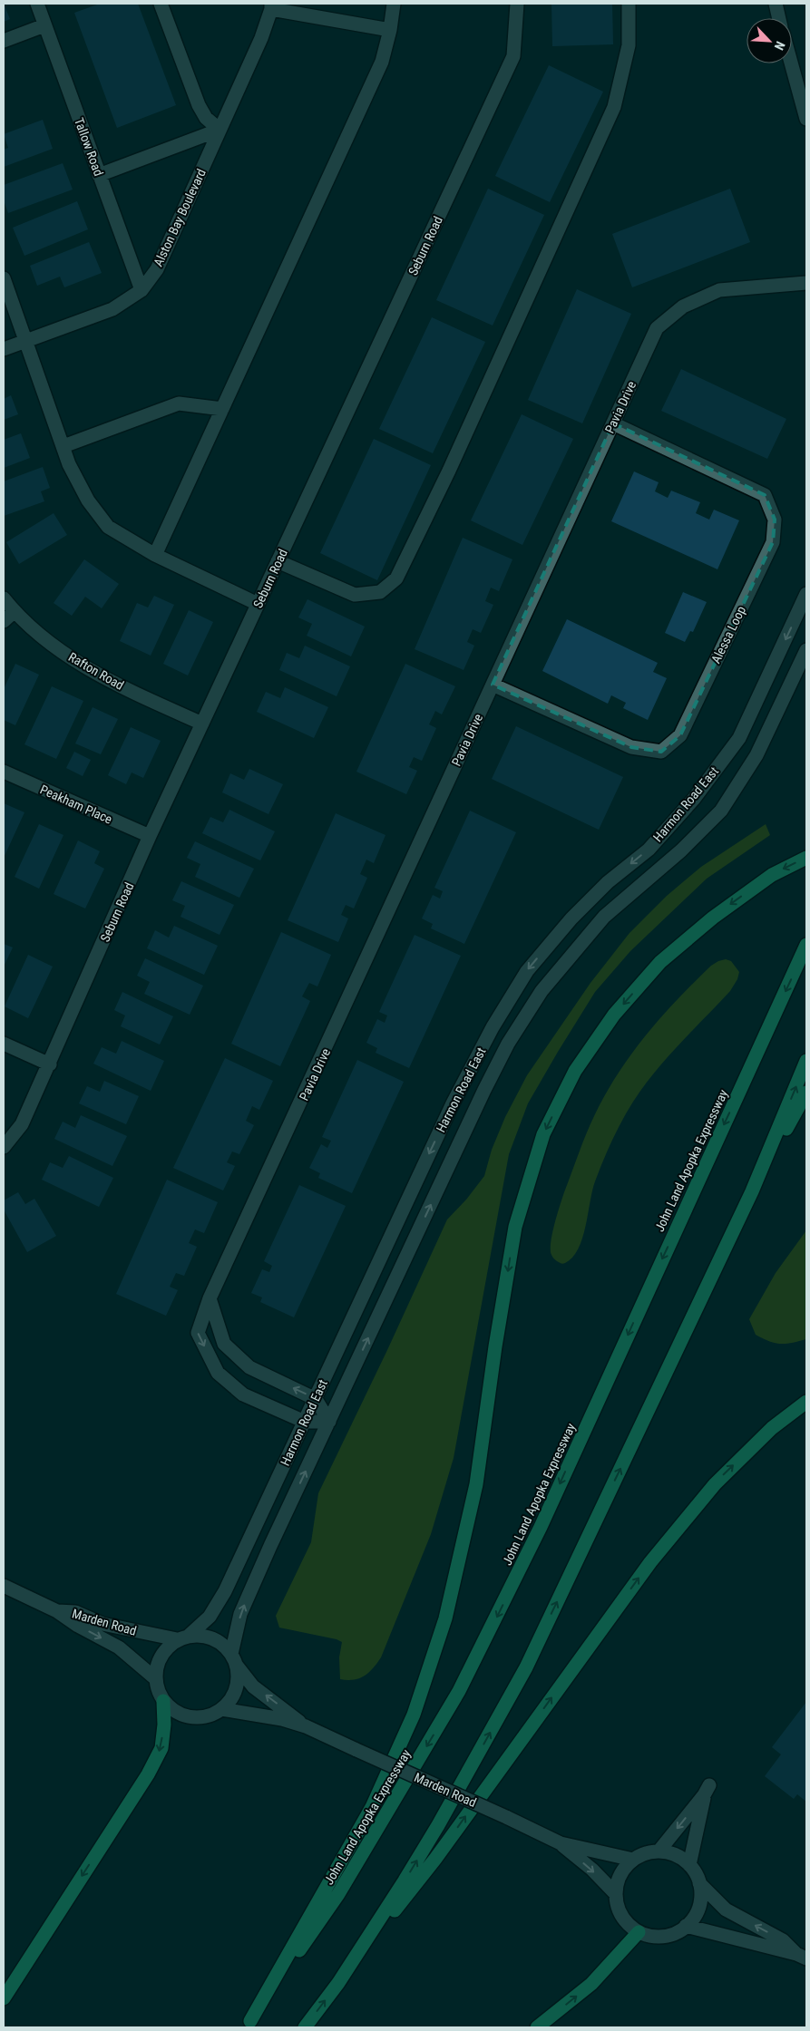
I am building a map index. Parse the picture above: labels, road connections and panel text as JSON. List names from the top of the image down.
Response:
{
  "streets": {
    "highway": ["John Land Apopka Expressway"],
    "street": [
      "Tallow Road",
      "Alston Bay Boulevard",
      "Seburn Road",
      "Pavia Drive",
      "Alessa Loop",
      "Rafton Road",
      "Peakham Place",
      "Harmon Road East",
      "Marden Road"
    ]
  },
  "crossings": [
    ["Tallow Road", "Alston Bay Boulevard"],
    ["Seburn Road", "Rafton Road"],
    ["Seburn Road", "Peakham Place"],
    ["Pavia Drive", "Alessa Loop"],
    ["Pavia Drive", "Harmon Road East"],
    ["Harmon Road East", "Marden Road"]
  ],
  "north": "bottom right"
}
